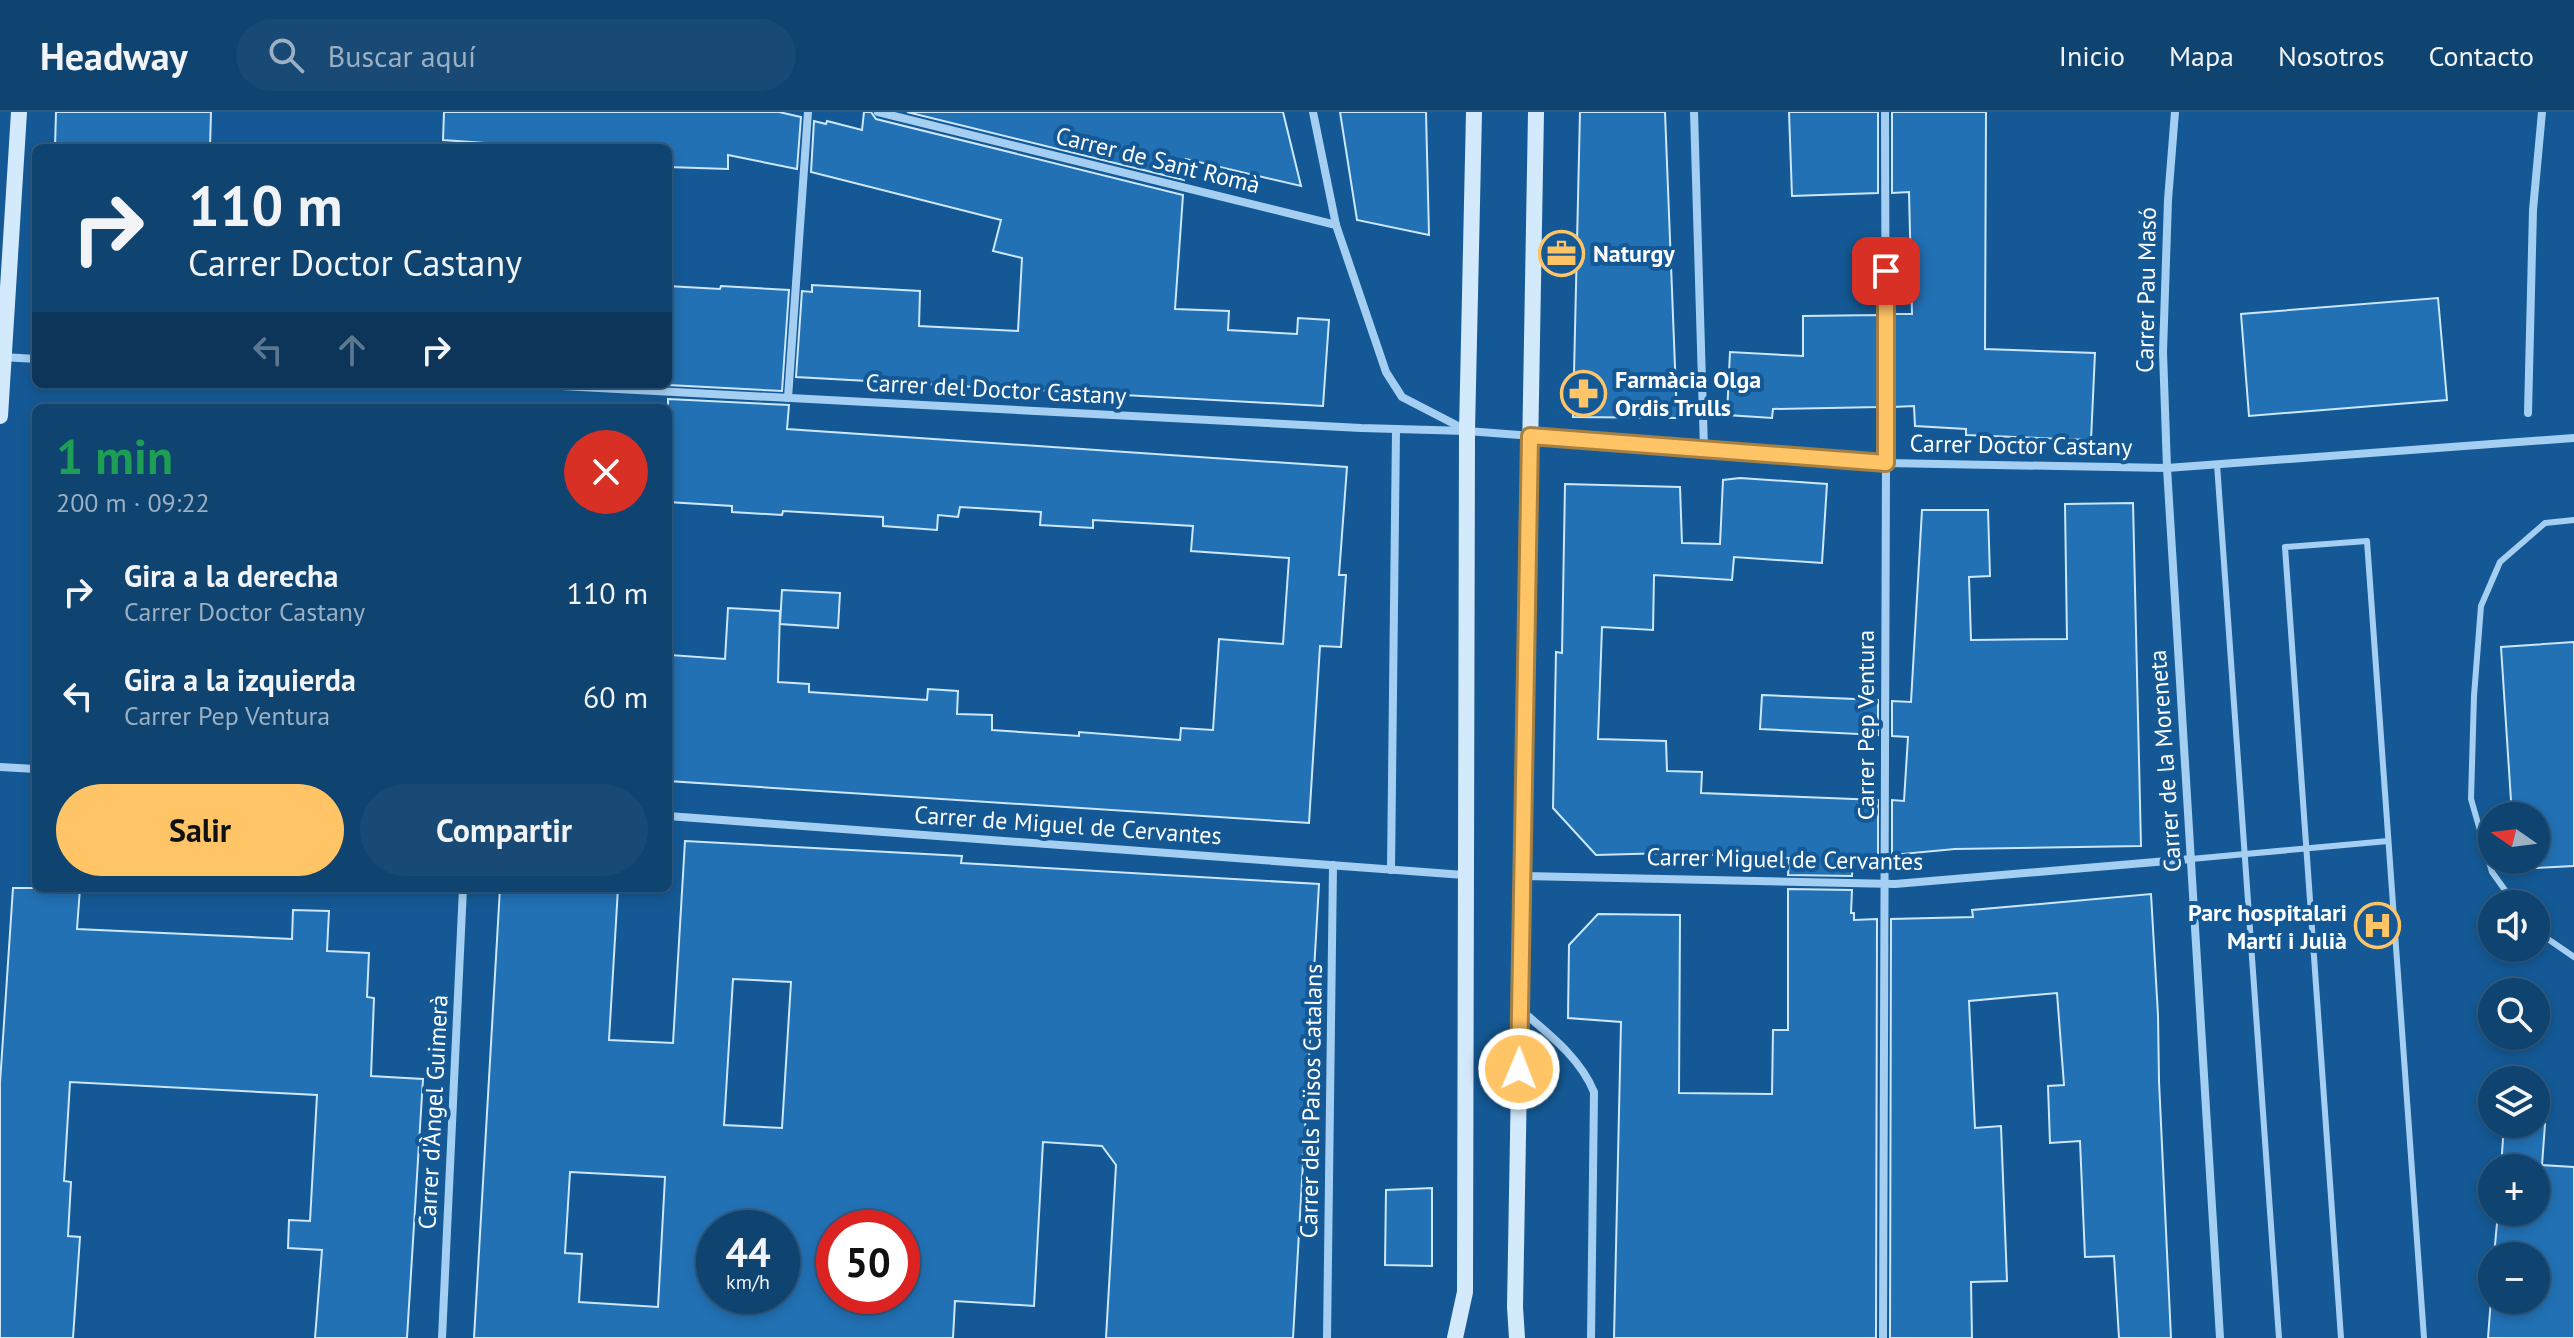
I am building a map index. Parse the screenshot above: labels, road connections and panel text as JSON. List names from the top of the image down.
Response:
{
  "streets": {
    "street": [
      "Carrer de Sant Romà",
      "Carrer Pau Masó",
      "Carrer del Doctor Castany",
      "Carrer Doctor Castany",
      "Carrer Pep Ventura",
      "Carrer de la Moreneta",
      "Carrer de Miguel de Cervantes",
      "Carrer Miguel de Cervantes",
      "Carrer dels Països Catalans",
      "Carrer d'Àngel Guimerà"
    ]
  },
  "crossings": [
    ["Carrer Pau Masó", "Carrer Doctor Castany"],
    ["Carrer Pau Masó", "Carrer de la Moreneta"],
    ["Carrer del Doctor Castany", "Carrer Doctor Castany"],
    ["Carrer Doctor Castany", "Carrer Pep Ventura"],
    ["Carrer Doctor Castany", "Carrer de la Moreneta"],
    ["Carrer Pep Ventura", "Carrer Miguel de Cervantes"],
    ["Carrer de la Moreneta", "Carrer Miguel de Cervantes"],
    ["Carrer de Miguel de Cervantes", "Carrer dels Països Catalans"]
  ],
  "places": {
    "office": ["Naturgy"],
    "pharmacy": ["Farmàcia Olga Ordis Trulls"],
    "hospital": ["Parc hospitalari Martí i Julià"]
  },
  "north": "left",
  "page": {
    "header": "Headway",
    "search": "Buscar aquí",
    "nav": [
      "Inicio",
      "Mapa",
      "Nosotros",
      "Contacto"
    ],
    "turn": ["110 m", "Carrer Doctor Castany"],
    "heading": ["1 min", "200 m · 09:22"],
    "list": [
      {
        "name": "Gira a la derecha",
        "note": "Carrer Doctor Castany",
        "value": "110 m"
      },
      {
        "name": "Gira a la izquierda",
        "note": "Carrer Pep Ventura",
        "value": "60 m"
      }
    ],
    "buttons": ["Salir", "Compartir"],
    "map_buttons": ["+", "−"],
    "speed": "44 km/h",
    "limit": "50"
  }
}
